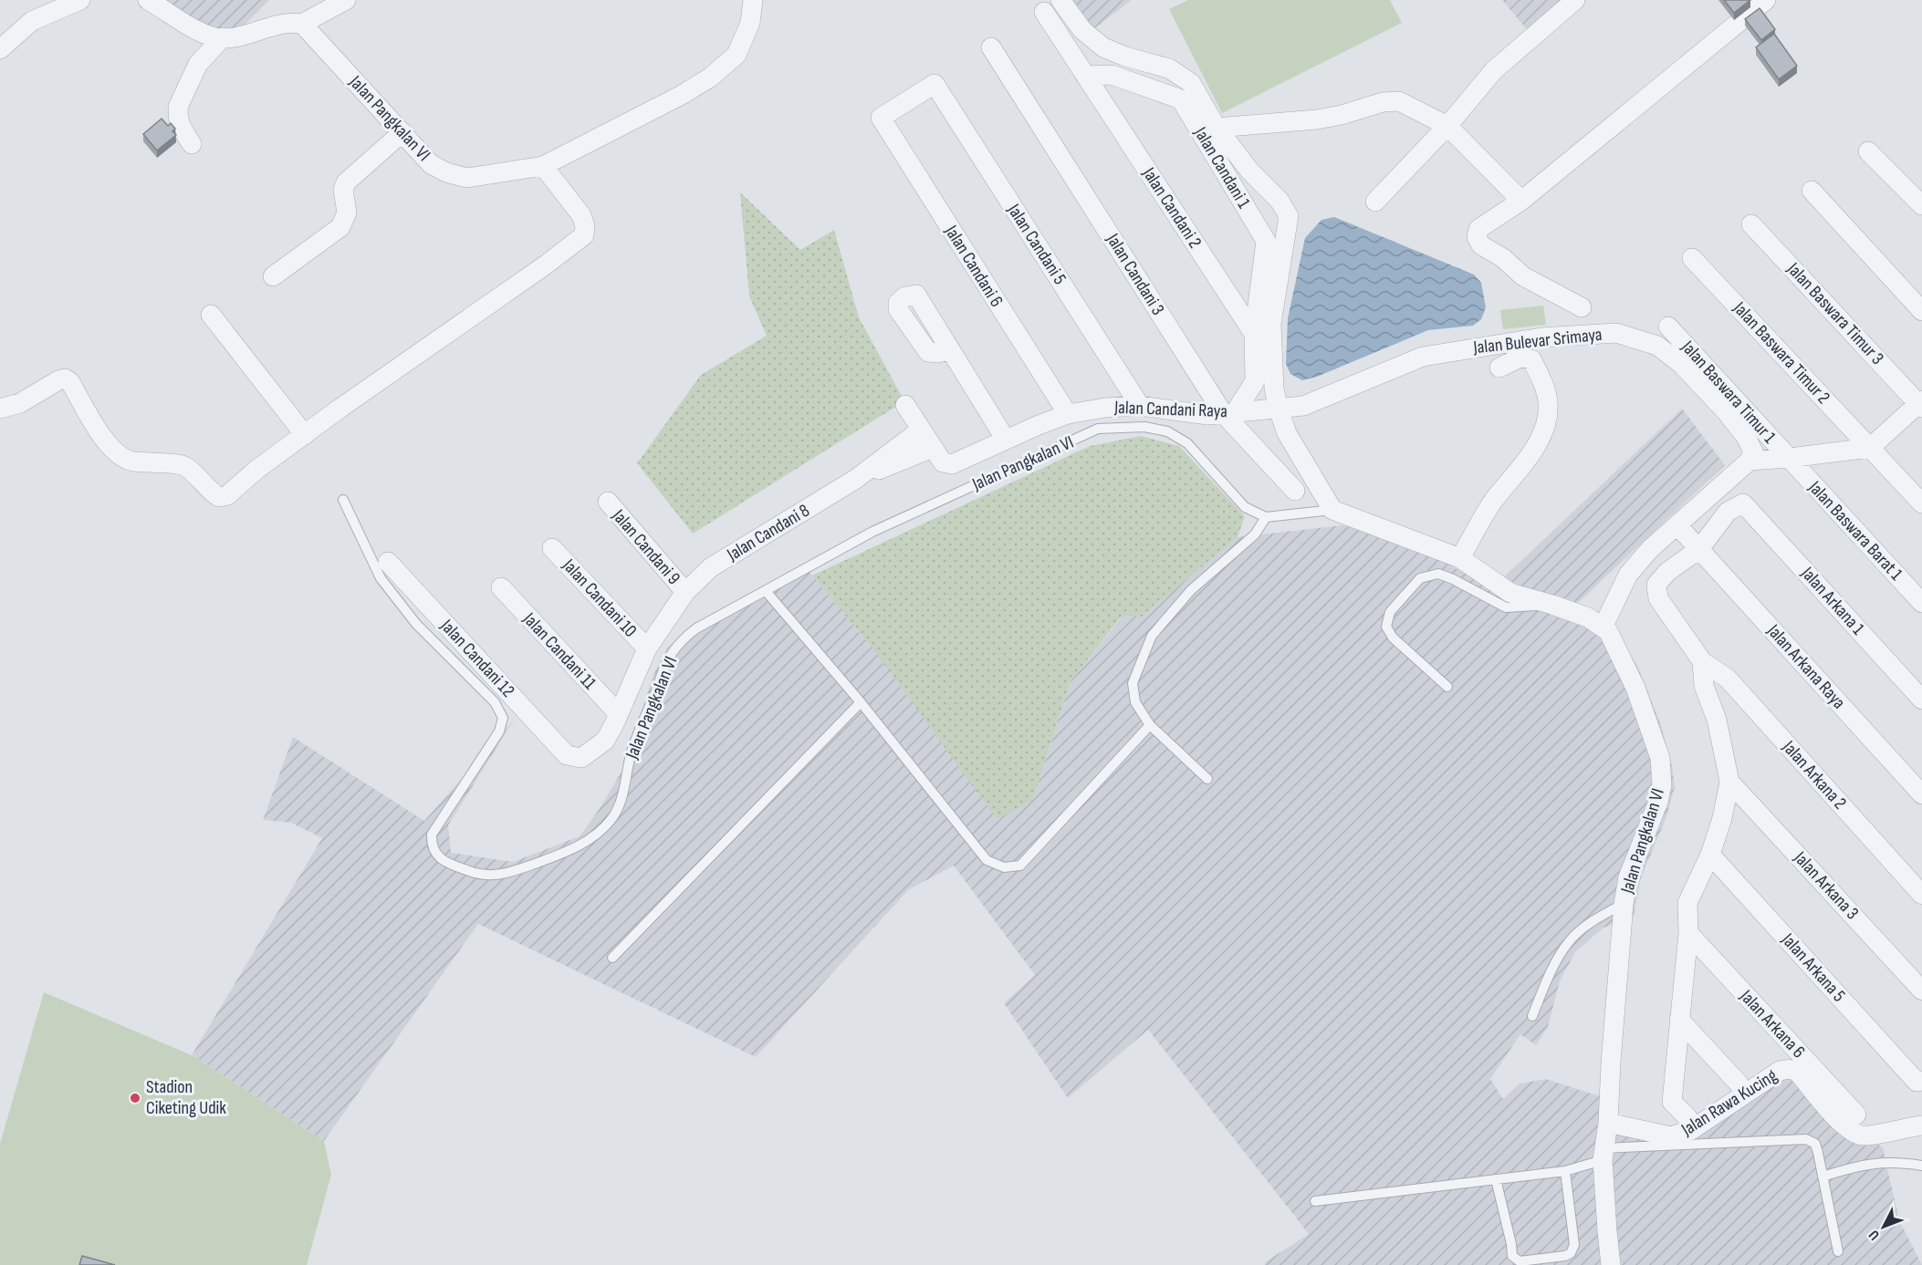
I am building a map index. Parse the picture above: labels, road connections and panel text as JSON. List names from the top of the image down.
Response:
{
  "streets": {
    "street": [
      "Jalan Pangkalan VI",
      "Jalan Candani 1",
      "Jalan Candani 2",
      "Jalan Candani 5",
      "Jalan Candani 6",
      "Jalan Candani 3",
      "Jalan Baswara Timur 3",
      "Jalan Bulevar Srimaya",
      "Jalan Baswara Timur 2",
      "Jalan Baswara Timur 1",
      "Jalan Candani Raya",
      "Jalan Baswara Barat 1",
      "Jalan Candani 8",
      "Jalan Candani 9",
      "Jalan Candani 10",
      "Jalan Arkana 1",
      "Jalan Candani 11",
      "Jalan Candani 12",
      "Jalan Arkana Raya",
      "Jalan Arkana 2",
      "Jalan Arkana 3",
      "Jalan Arkana 5",
      "Jalan Arkana 6",
      "Jalan Rawa Kucing"
    ]
  },
  "crossings": [
    ["Jalan Pangkalan VI", "Jalan Rawa Kucing"],
    ["Jalan Candani 1", "Jalan Candani 2"],
    ["Jalan Candani 5", "Jalan Candani 6"],
    ["Jalan Candani 5", "Jalan Candani Raya"],
    ["Jalan Candani 6", "Jalan Candani Raya"],
    ["Jalan Candani 3", "Jalan Candani Raya"],
    ["Jalan Bulevar Srimaya", "Jalan Candani Raya"],
    ["Jalan Baswara Timur 1", "Jalan Baswara Barat 1"],
    ["Jalan Candani Raya", "Jalan Candani 8"],
    ["Jalan Candani 8", "Jalan Candani 9"],
    ["Jalan Candani 8", "Jalan Candani 10"],
    ["Jalan Candani 8", "Jalan Candani 11"],
    ["Jalan Candani 8", "Jalan Candani 12"],
    ["Jalan Arkana 1", "Jalan Arkana Raya"]
  ],
  "places": ["Stadion Ciketing Udik"],
  "north": "bottom left"
}
